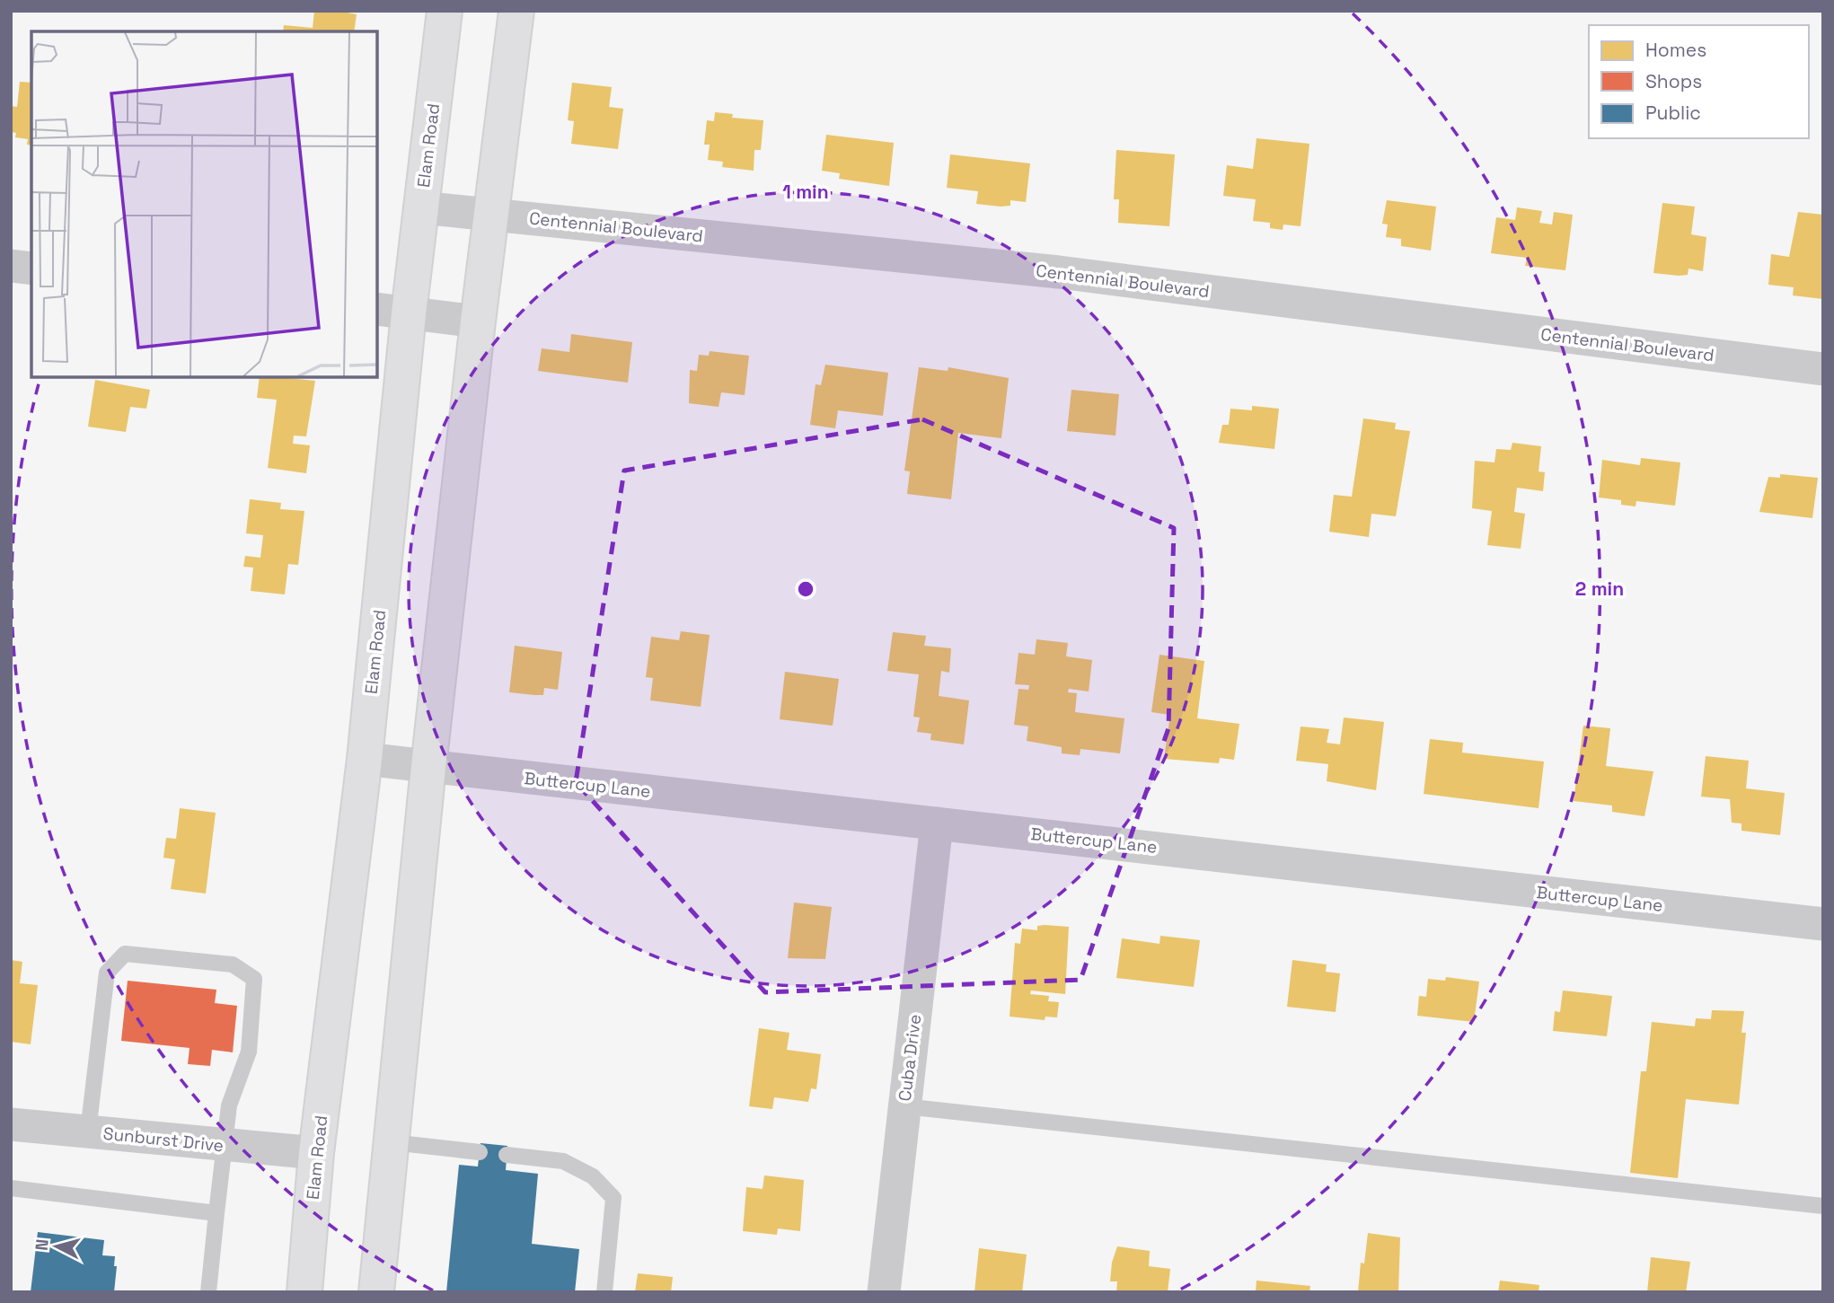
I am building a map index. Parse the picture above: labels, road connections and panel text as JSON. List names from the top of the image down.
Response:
{
  "streets": {
    "main road": ["Elam Road"],
    "street": [
      "Centennial Boulevard",
      "Buttercup Lane",
      "Cuba Drive",
      "Sunburst Drive"
    ]
  },
  "crossings": [
    ["Elam Road", "Centennial Boulevard"],
    ["Elam Road", "Buttercup Lane"],
    ["Elam Road", "Sunburst Drive"],
    ["Buttercup Lane", "Cuba Drive"]
  ],
  "legend": ["Homes", "Shops", "Public"],
  "north": "left",
  "rings": ["1 min", "2 min"]
}
